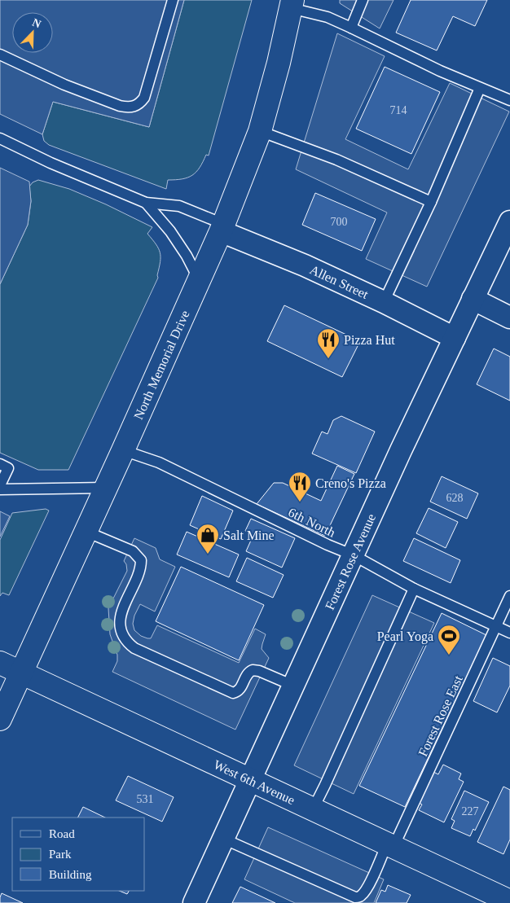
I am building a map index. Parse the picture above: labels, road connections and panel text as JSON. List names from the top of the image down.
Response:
{
  "streets": {
    "main road": ["North Memorial Drive", "West 6th Avenue"],
    "street": ["Allen Street", "Forest Rose Avenue"],
    "lane": ["6th North", "Forest Rose East"]
  },
  "crossings": [
    ["Allen Street", "North Memorial Drive"],
    ["Allen Street", "Forest Rose Avenue"],
    ["North Memorial Drive", "6th North"],
    ["North Memorial Drive", "West 6th Avenue"],
    ["6th North", "Forest Rose Avenue"],
    ["6th North", "Forest Rose East"],
    ["Forest Rose Avenue", "Forest Rose East"],
    ["Forest Rose Avenue", "West 6th Avenue"],
    ["Forest Rose East", "West 6th Avenue"]
  ],
  "places": {
    "restaurant": ["Pizza Hut", "Creno's Pizza"],
    "shop": ["Salt Mine"],
    "sports": ["Pearl Yoga"]
  },
  "house_numbers": [
    "714",
    "700",
    "628",
    "531",
    "227"
  ],
  "legend": ["Road", "Park", "Building"],
  "north": "top right"
}
